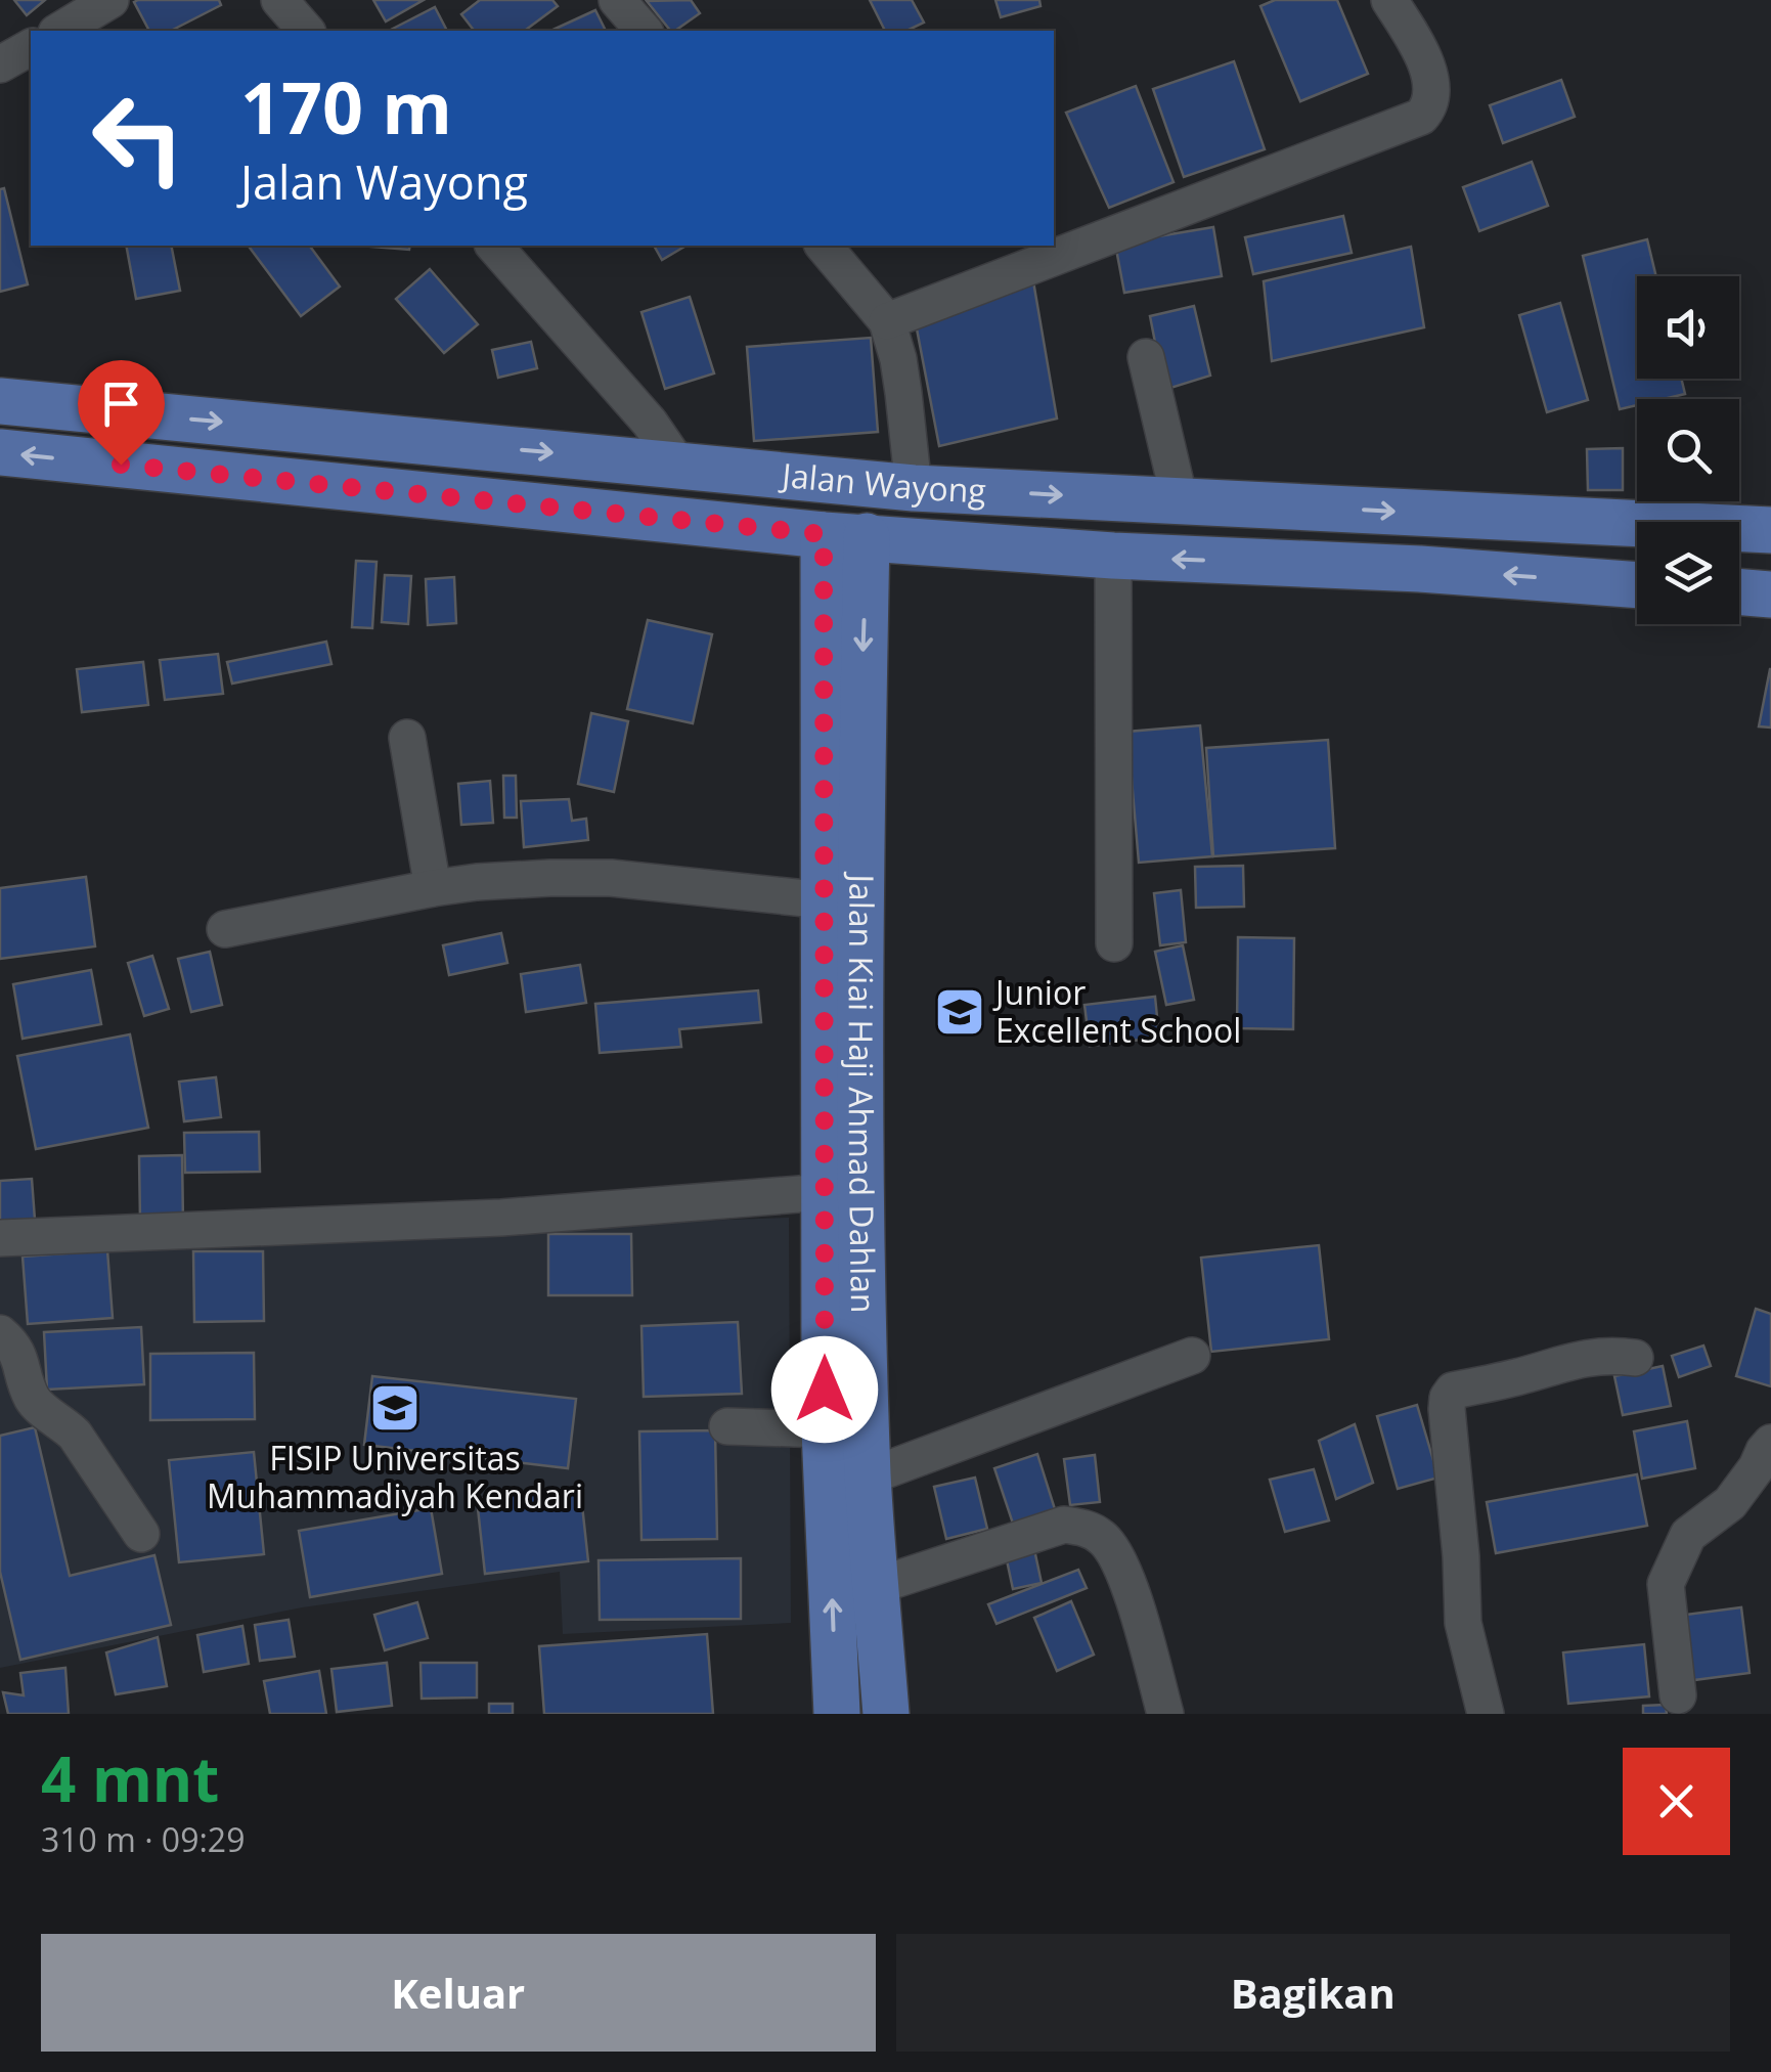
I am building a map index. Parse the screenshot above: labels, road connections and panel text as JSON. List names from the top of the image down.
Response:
{
  "streets": {
    "main road": ["Jalan Wayong", "Jalan Kiai Haji Ahmad Dahlan"]
  },
  "crossings": [
    ["Jalan Wayong", "Jalan Kiai Haji Ahmad Dahlan"]
  ],
  "places": {
    "school or university": ["Junior Excellent School", "FISIP Universitas Muhammadiyah Kendari"]
  },
  "page": {
    "turn": ["170 m", "Jalan Wayong"],
    "heading": ["4 mnt", "310 m · 09:29"],
    "buttons": ["Keluar", "Bagikan"]
  }
}
